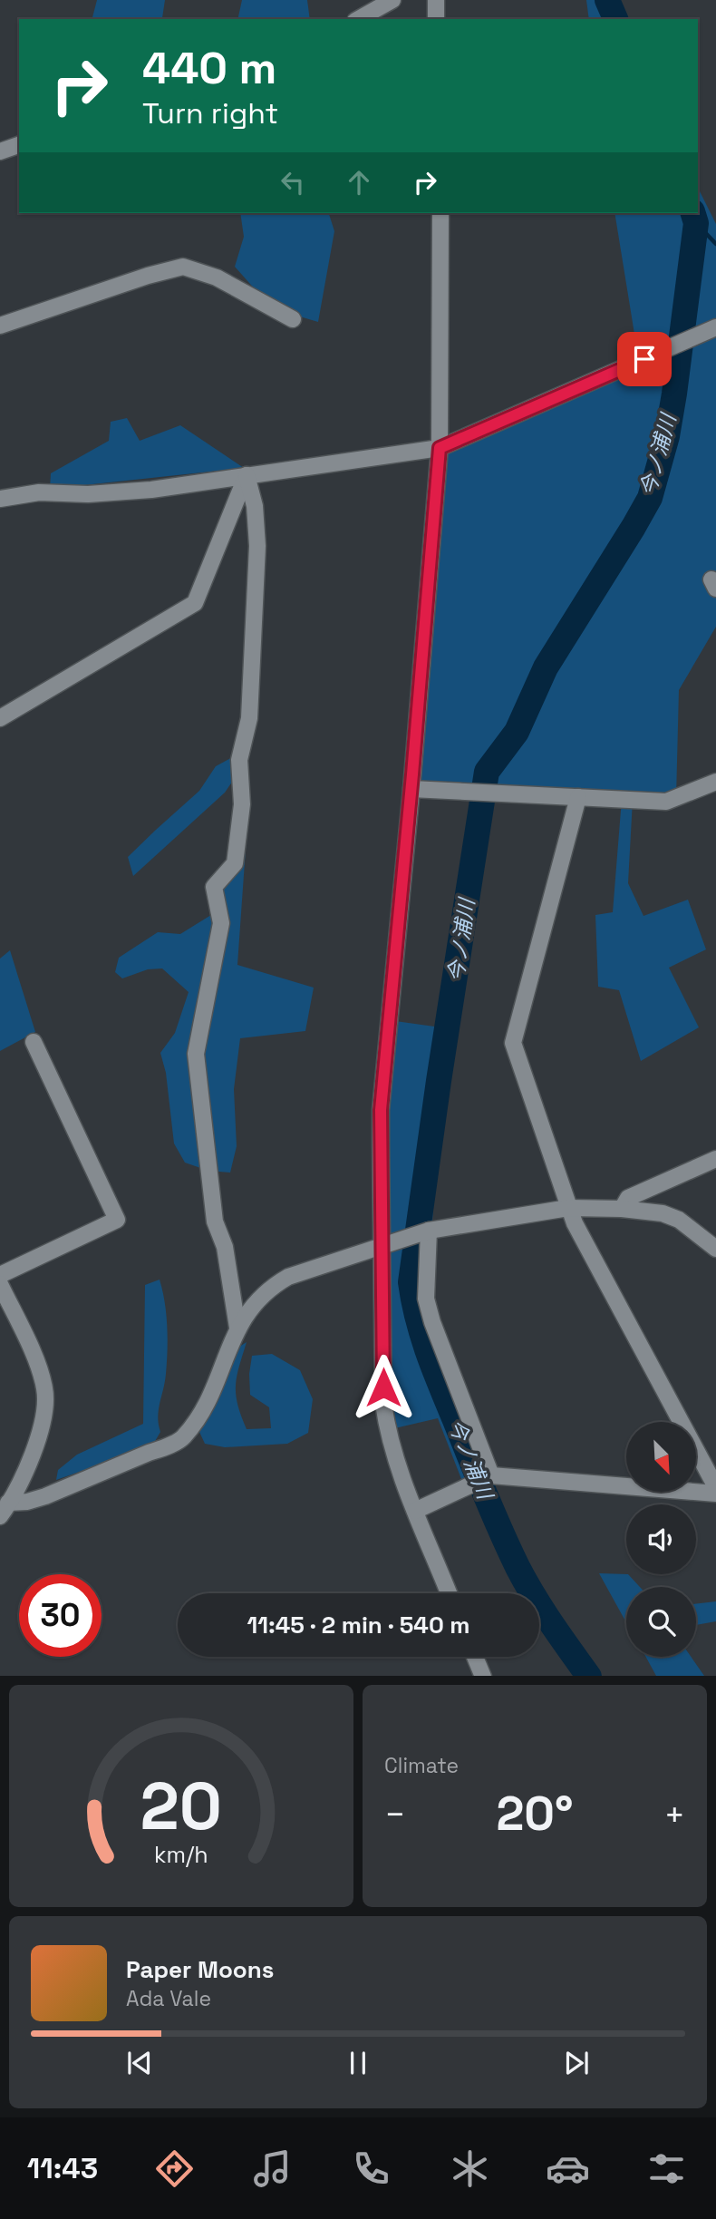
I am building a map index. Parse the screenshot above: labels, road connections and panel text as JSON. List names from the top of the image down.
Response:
{
  "water": ["今ノ浦川"],
  "north": "bottom right",
  "page": {
    "turn": ["440 m", "Turn right"],
    "limit": "30",
    "trip": "11:45 · 2 min · 540 m",
    "tile": "Climate",
    "heat": ["−", "20°", "+"],
    "song": ["Paper Moons", "Ada Vale"],
    "tabs": "11:43",
    "gauge": ["20", "km/h"]
  }
}
